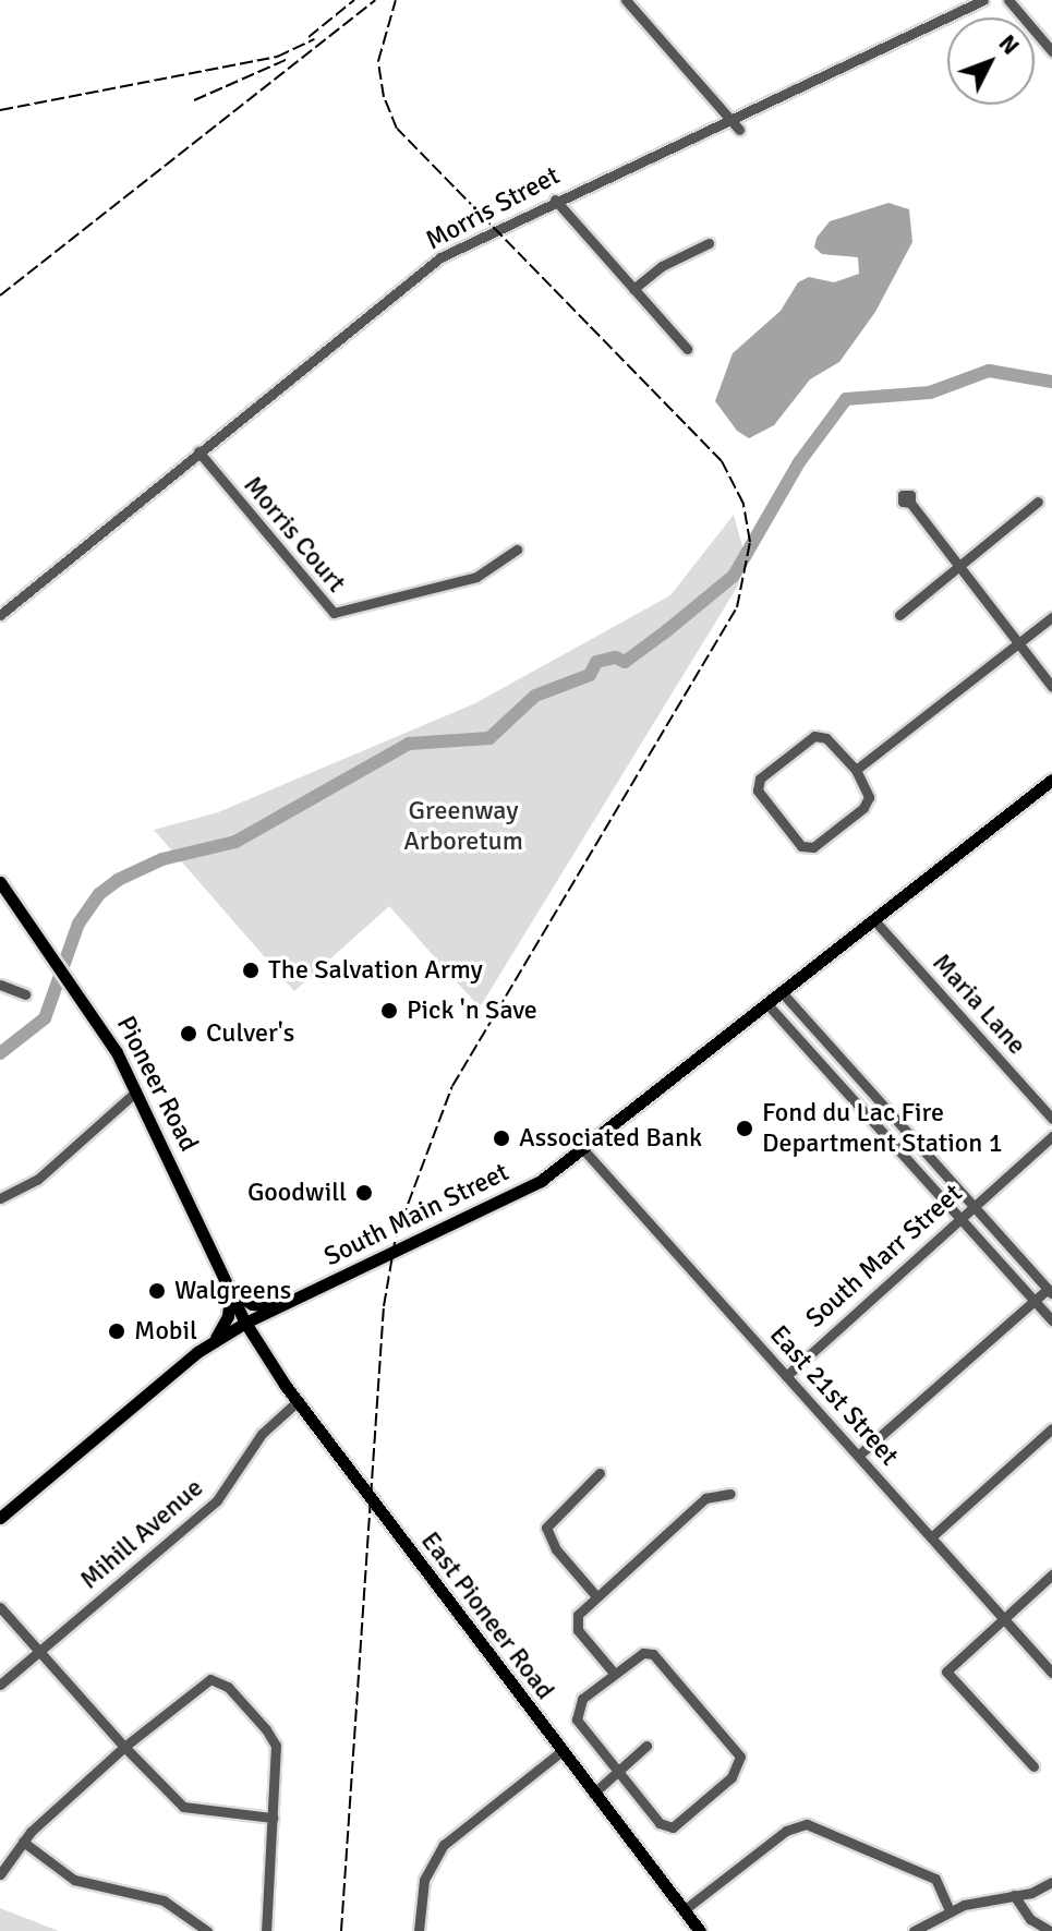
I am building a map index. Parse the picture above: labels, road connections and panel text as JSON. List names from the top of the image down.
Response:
{
  "streets": {
    "main road": ["Pioneer Road", "South Main Street", "East Pioneer Road"],
    "street": [
      "Morris Street",
      "Morris Court",
      "Maria Lane",
      "South Marr Street",
      "East 21st Street",
      "Mihill Avenue"
    ]
  },
  "crossings": [
    ["Morris Street", "Morris Court"],
    ["Maria Lane", "South Main Street"],
    ["Pioneer Road", "South Main Street"],
    ["Pioneer Road", "East Pioneer Road"],
    ["South Main Street", "East 21st Street"],
    ["South Main Street", "East Pioneer Road"],
    ["South Marr Street", "East 21st Street"],
    ["Mihill Avenue", "East Pioneer Road"]
  ],
  "parks": ["Greenway Arboretum"],
  "places": [
    "The Salvation Army",
    "Pick 'n Save",
    "Culver's",
    "Fond du Lac Fire Department Station 1",
    "Associated Bank",
    "Goodwill",
    "Walgreens",
    "Mobil"
  ],
  "north": "top right"
}
